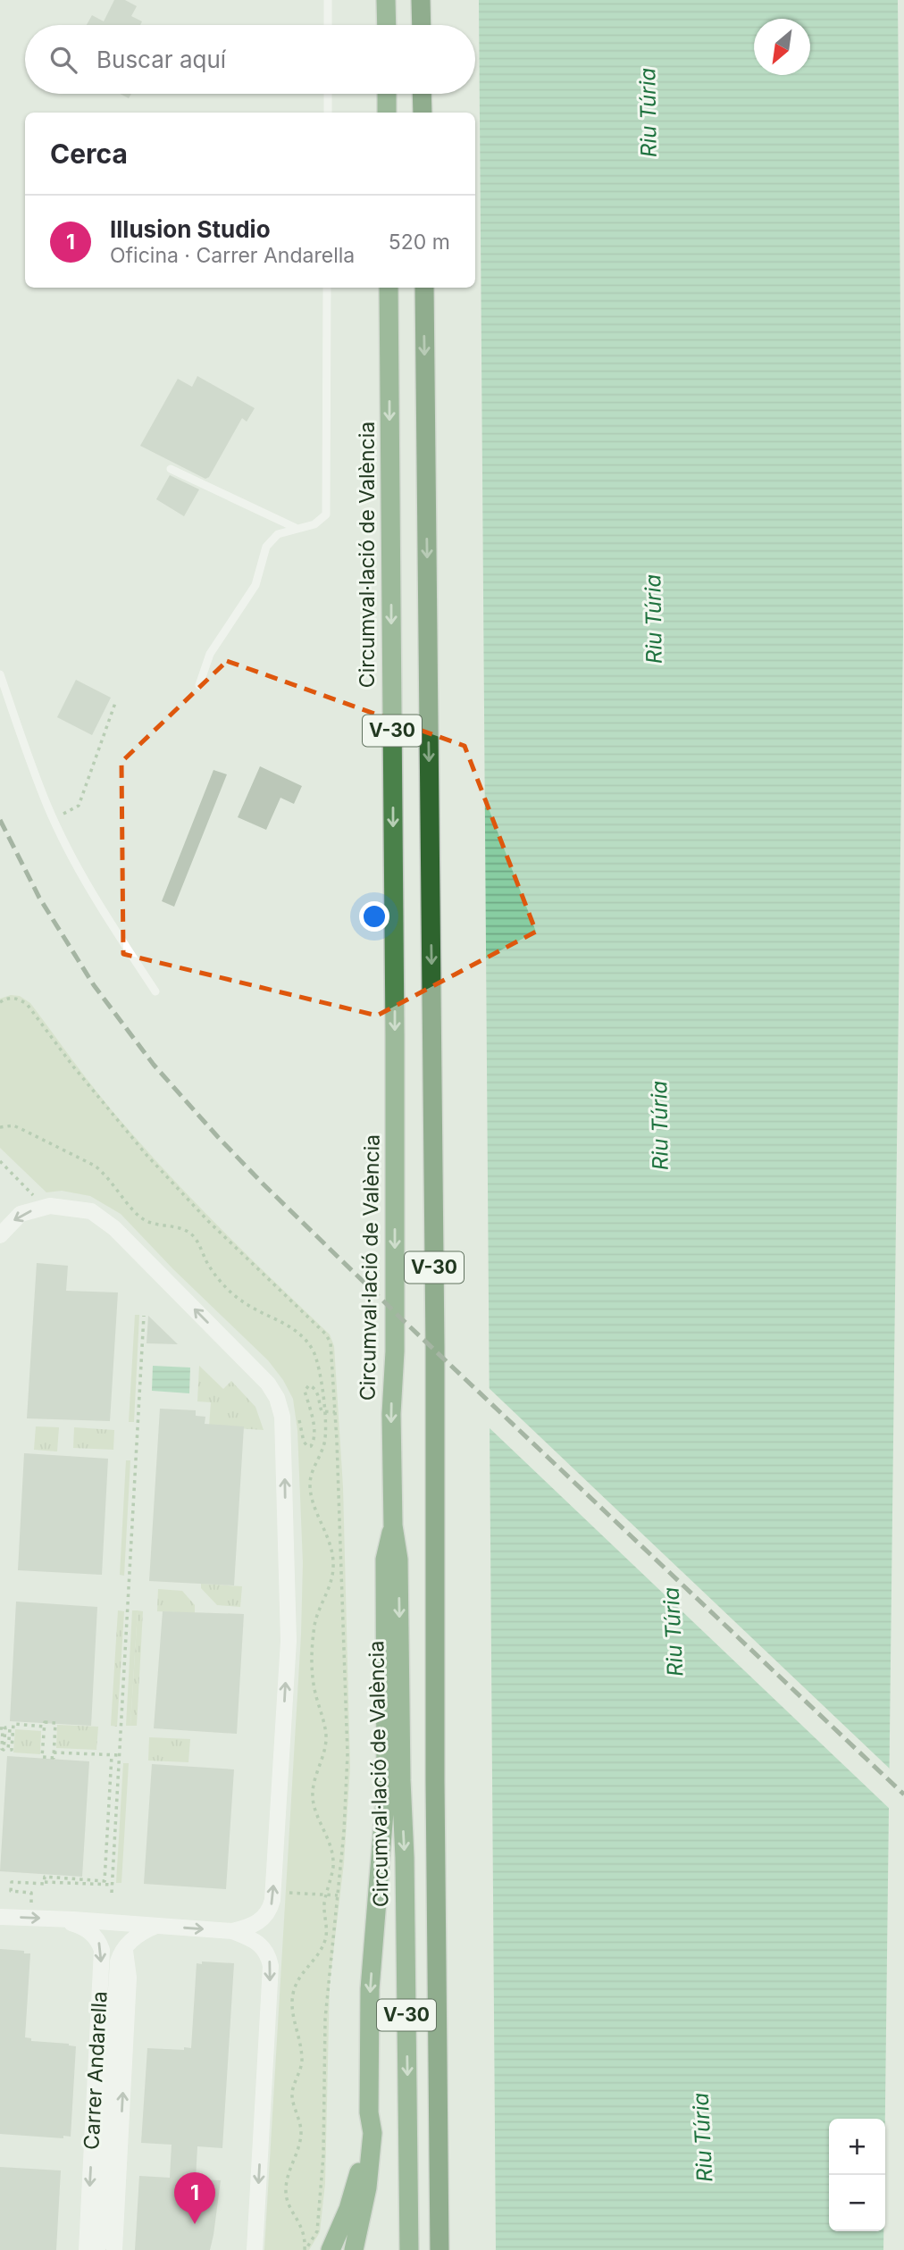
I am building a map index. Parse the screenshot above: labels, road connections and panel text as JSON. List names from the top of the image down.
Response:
{
  "streets": {
    "highway": ["Circumval·lació de València", "V-30"],
    "street": ["Carrer Andarella"]
  },
  "water": ["Riu Túria"],
  "north": "bottom left",
  "page": {
    "search": "Buscar aquí",
    "heading": "Cerca",
    "list": [
      {
        "mark": "1",
        "name": "Illusion Studio",
        "note": "Oficina · Carrer Andarella",
        "value": "520 m"
      }
    ],
    "map_buttons": ["+", "−"],
    "pins": "1"
  }
}
